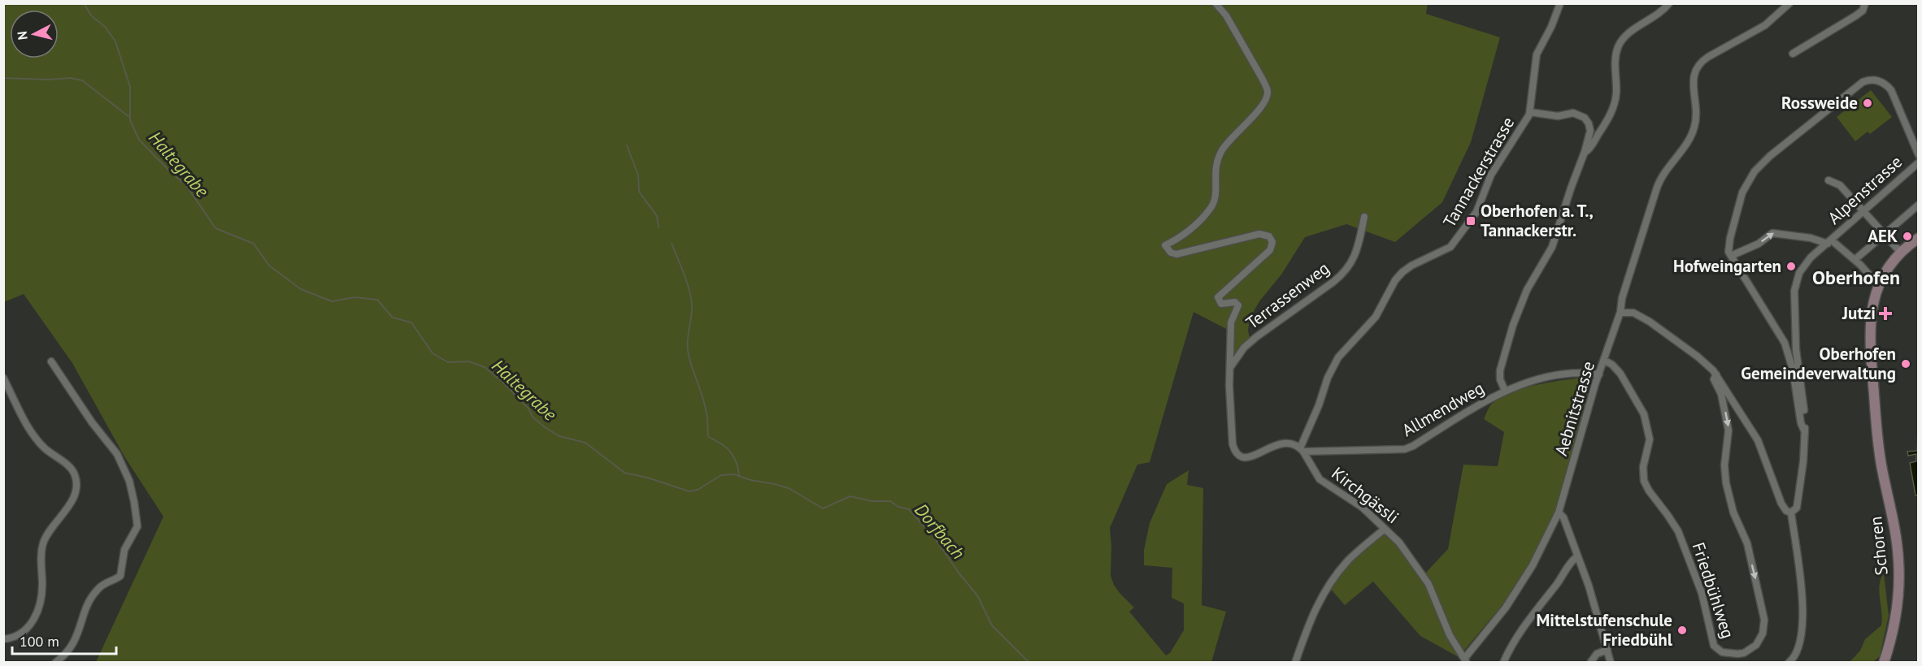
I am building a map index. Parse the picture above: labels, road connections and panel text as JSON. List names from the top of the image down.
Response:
{
  "streets": {
    "main road": ["Schoren"],
    "street": [
      "Tannackerstrasse",
      "Alpenstrasse",
      "Terrassenweg",
      "Aebnitstrasse",
      "Allmendweg",
      "Kirchgässli",
      "Friedbühlweg"
    ]
  },
  "crossings": [
    ["Tannackerstrasse", "Allmendweg"],
    ["Tannackerstrasse", "Kirchgässli"],
    ["Terrassenweg", "Allmendweg"],
    ["Aebnitstrasse", "Allmendweg"],
    ["Aebnitstrasse", "Kirchgässli"],
    ["Aebnitstrasse", "Friedbühlweg"],
    ["Allmendweg", "Kirchgässli"]
  ],
  "districts": ["Oberhofen"],
  "water": ["Haltegrabe", "Dorfbach"],
  "places": {
    "other": [
      "Rossweide",
      "AEK",
      "Hofweingarten",
      "Oberhofen Gemeindeverwaltung",
      "Mittelstufenschule Friedbühl"
    ],
    "transit": ["Oberhofen a. T., Tannackerstr."],
    "health": ["Jutzi"]
  },
  "scale_bar": "100 m",
  "north": "left"
}
